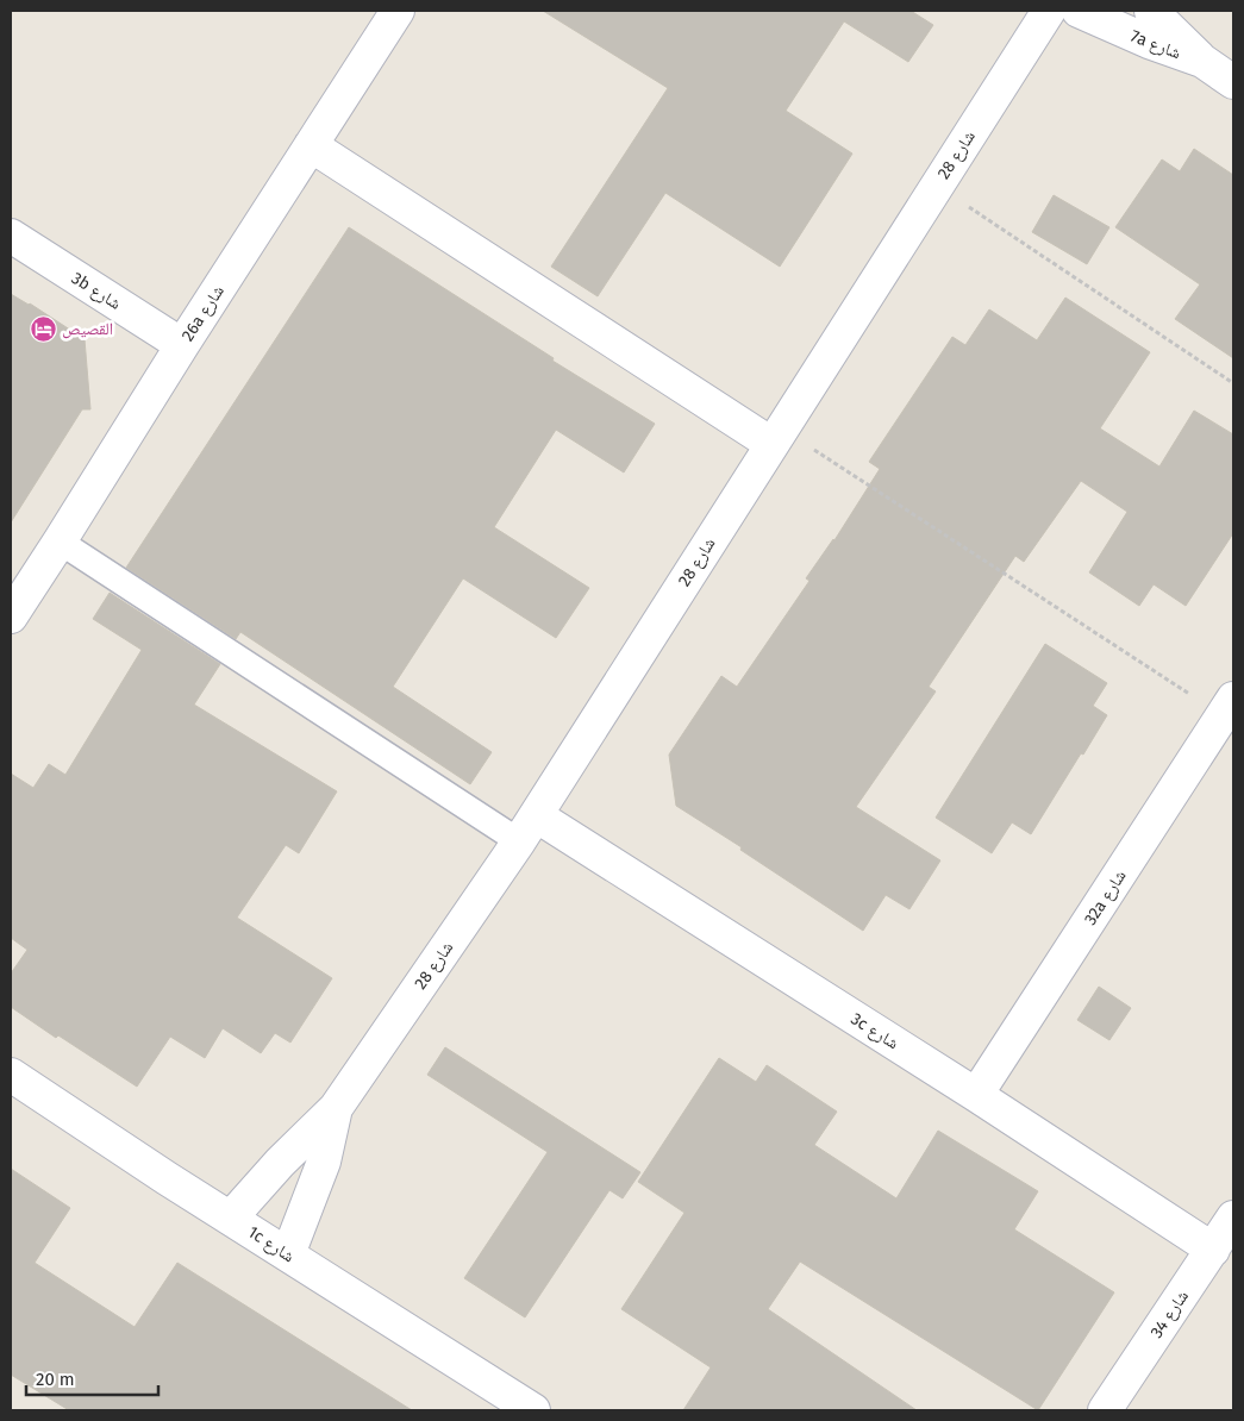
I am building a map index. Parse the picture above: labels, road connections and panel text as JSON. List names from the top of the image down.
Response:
{
  "streets": {
    "street": [
      "7a شارع",
      "شارع 28",
      "3b شارع",
      "26a شارع",
      "32a شارع",
      "3c شارع",
      "1c شارع",
      "شارع 34"
    ]
  },
  "crossings": [
    ["شارع 28", "3c شارع"],
    ["شارع 28", "1c شارع"],
    ["3b شارع", "26a شارع"],
    ["32a شارع", "3c شارع"],
    ["3c شارع", "شارع 34"]
  ],
  "places": {
    "hotel": ["القصيص"]
  },
  "scale_bar": "20 m"
}
